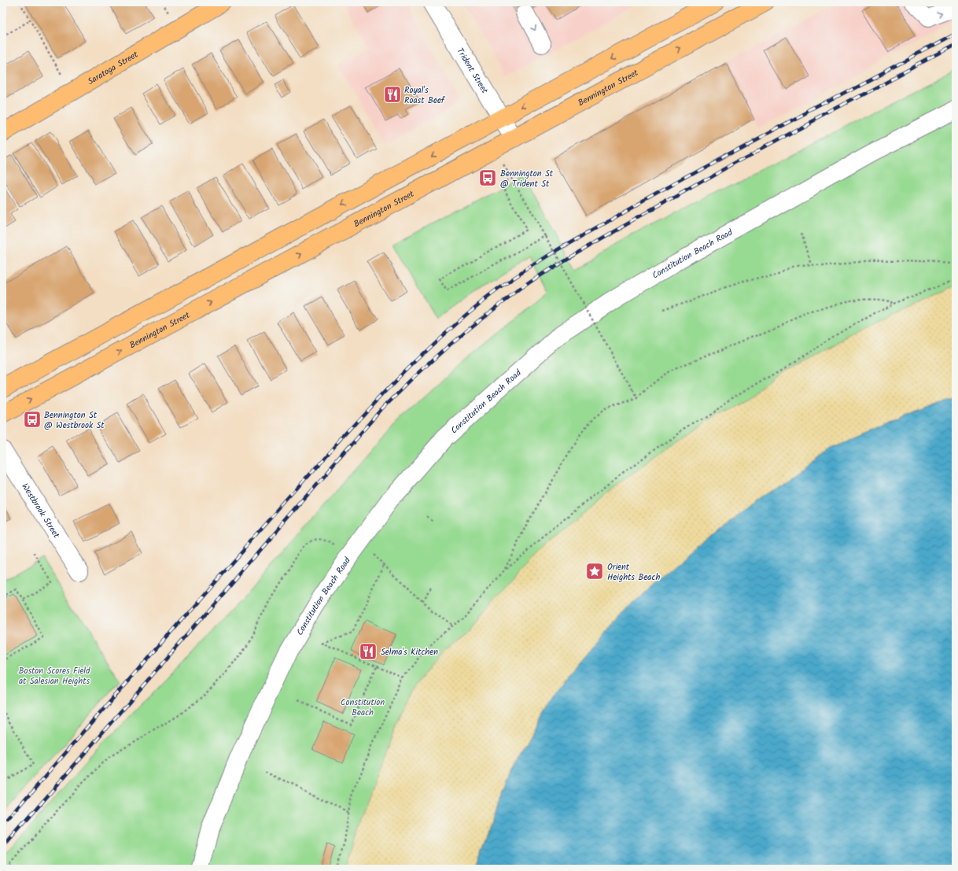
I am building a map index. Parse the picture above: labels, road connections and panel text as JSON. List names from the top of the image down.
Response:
{
  "streets": {
    "main road": ["Saratoga Street", "Bennington Street"],
    "street": ["Trident Street", "Constitution Beach Road", "Westbrook Street"]
  },
  "crossings": [
    ["Trident Street", "Bennington Street"]
  ],
  "parks": ["Boston Scores Field at Salesian Heights", "Constitution Beach"],
  "places": {
    "restaurant": ["Royal's Roast Beef", "Selma's Kitchen"],
    "bus stop": ["Bennington St @ Trident St", "Bennington St @ Westbrook St"],
    "place": ["Orient Heights Beach"]
  }
}
